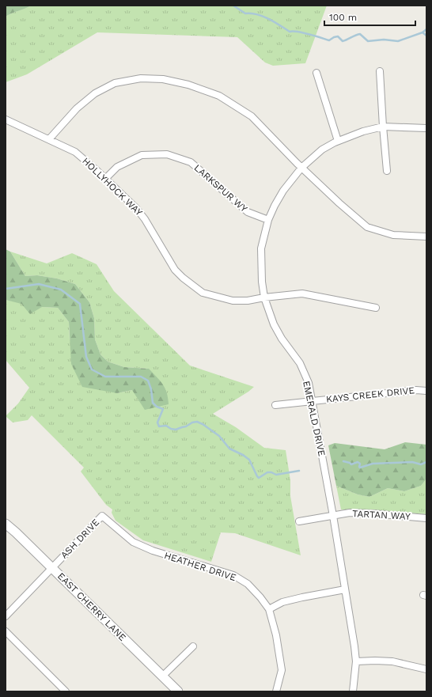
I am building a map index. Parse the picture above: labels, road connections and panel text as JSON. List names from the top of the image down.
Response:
{
  "streets": {
    "street": [
      "HOLLYHOCK WAY",
      "LARKSPUR WY",
      "KAYS CREEK DRIVE",
      "EMERALD DRIVE",
      "TARTAN WAY",
      "ASH DRIVE",
      "HEATHER DRIVE",
      "EAST CHERRY LANE"
    ]
  },
  "crossings": [
    ["HOLLYHOCK WAY", "LARKSPUR WY"],
    ["HOLLYHOCK WAY", "EMERALD DRIVE"],
    ["LARKSPUR WY", "EMERALD DRIVE"],
    ["KAYS CREEK DRIVE", "EMERALD DRIVE"],
    ["EMERALD DRIVE", "TARTAN WAY"],
    ["ASH DRIVE", "HEATHER DRIVE"],
    ["ASH DRIVE", "EAST CHERRY LANE"]
  ],
  "scale_bar": "100 m"
}
